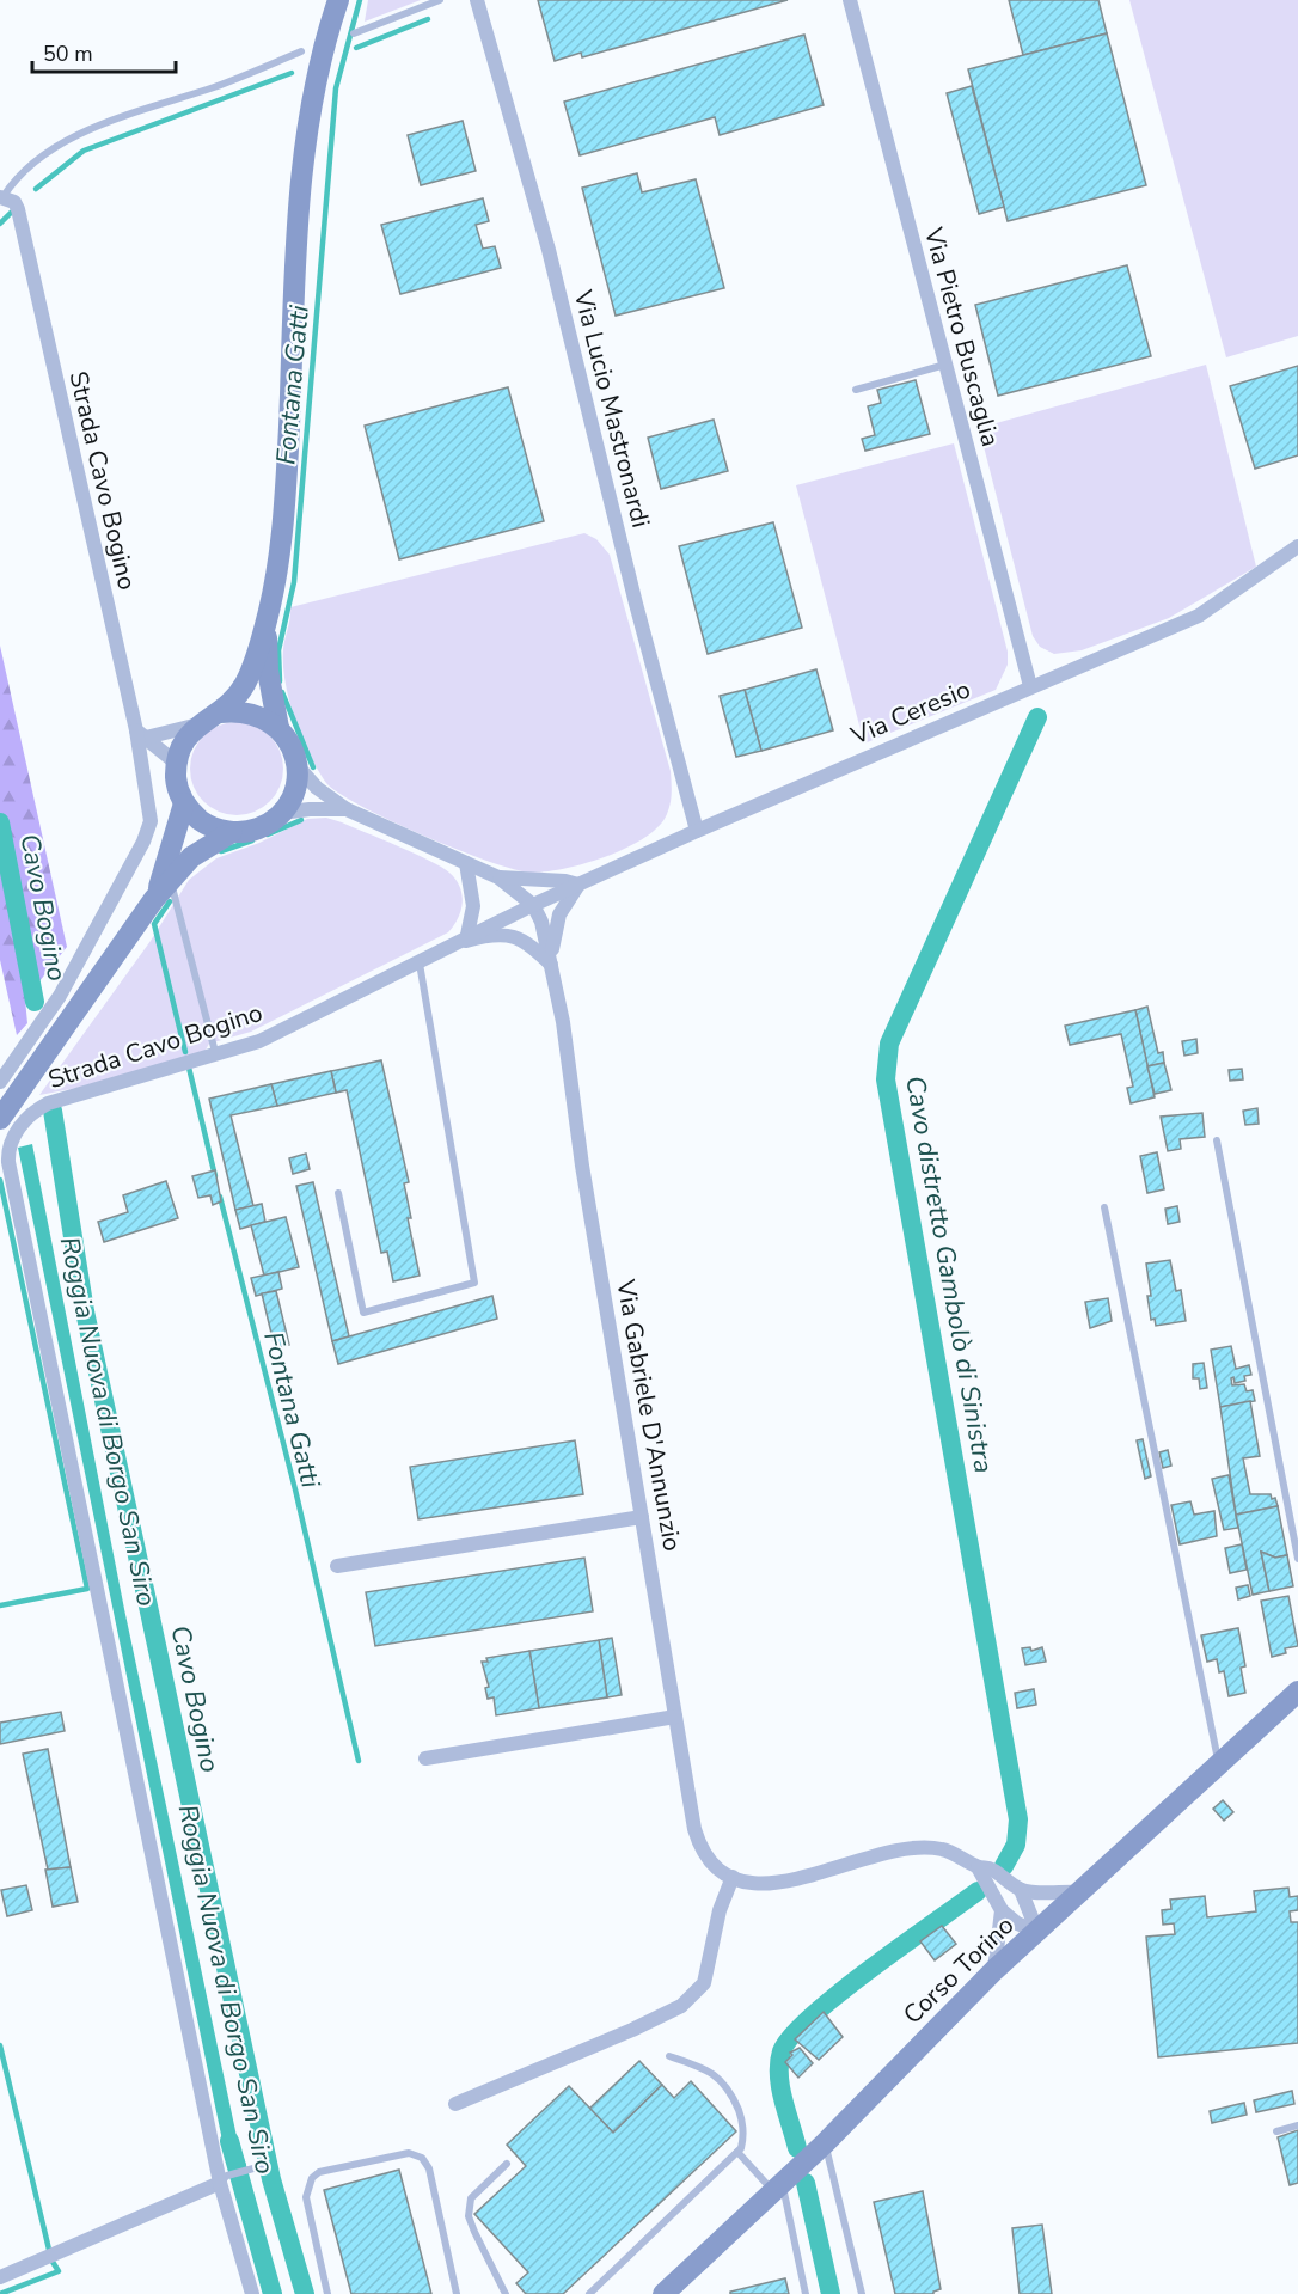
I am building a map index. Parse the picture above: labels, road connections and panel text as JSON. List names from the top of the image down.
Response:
{
  "streets": {
    "main road": ["Corso Torino"],
    "street": [
      "Via Pietro Buscaglia",
      "Via Lucio Mastronardi",
      "Strada Cavo Bogino",
      "Via Ceresio",
      "Via Gabriele D'Annunzio"
    ]
  },
  "crossings": [
    ["Via Pietro Buscaglia", "Via Ceresio"],
    ["Via Lucio Mastronardi", "Via Ceresio"],
    ["Strada Cavo Bogino", "Via Ceresio"],
    ["Strada Cavo Bogino", "Via Gabriele D'Annunzio"],
    ["Via Ceresio", "Via Gabriele D'Annunzio"]
  ],
  "water": [
    "Fontana Gatti",
    "Cavo Bogino",
    "Cavo distretto Gambolò di Sinistra",
    "Roggia Nuova di Borgo San Siro"
  ],
  "scale_bar": "50 m"
}
